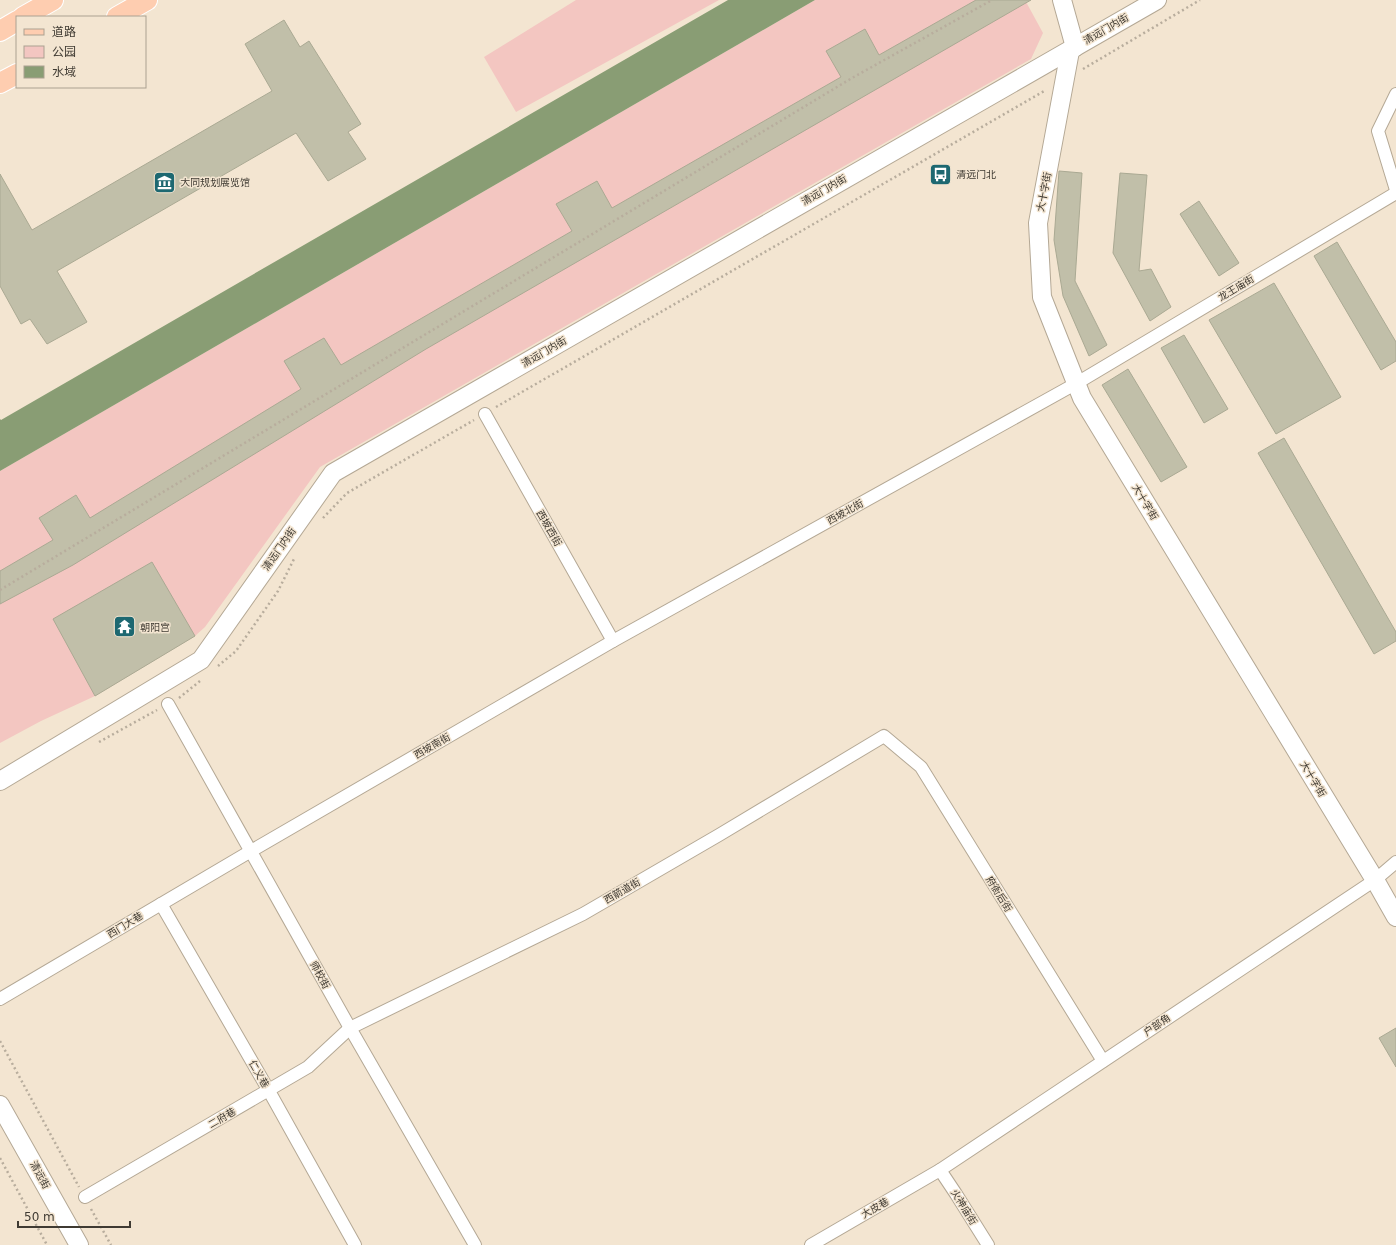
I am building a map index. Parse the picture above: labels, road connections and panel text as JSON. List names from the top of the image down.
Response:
{
  "streets": {
    "main road": ["清远门内街", "大十字街", "清远街"],
    "street": [
      "龙王庙街",
      "西坡北街",
      "西坡西街",
      "西坡南街",
      "西箭道街",
      "府衙后街",
      "西门大巷",
      "师校街",
      "户部角",
      "仁义巷",
      "二府巷",
      "火神庙街",
      "大皮巷"
    ]
  },
  "crossings": [
    ["清远门内街", "大十字街"],
    ["大十字街", "龙王庙街"],
    ["大十字街", "西坡北街"],
    ["大十字街", "户部角"],
    ["龙王庙街", "西坡北街"],
    ["西坡北街", "西坡西街"],
    ["西坡北街", "西坡南街"],
    ["西坡西街", "西坡南街"],
    ["西坡南街", "西门大巷"],
    ["西坡南街", "师校街"],
    ["西箭道街", "府衙后街"],
    ["西箭道街", "师校街"],
    ["西箭道街", "二府巷"],
    ["府衙后街", "户部角"],
    ["西门大巷", "师校街"],
    ["西门大巷", "仁义巷"],
    ["师校街", "二府巷"],
    ["户部角", "火神庙街"],
    ["户部角", "大皮巷"],
    ["仁义巷", "二府巷"],
    ["火神庙街", "大皮巷"]
  ],
  "places": {
    "bus stop": ["清远门北"],
    "museum": ["大同规划展览馆"],
    "temple": ["朝阳宫"]
  },
  "legend": ["道路", "公园", "水域"],
  "scale_bar": "50 m"
}
